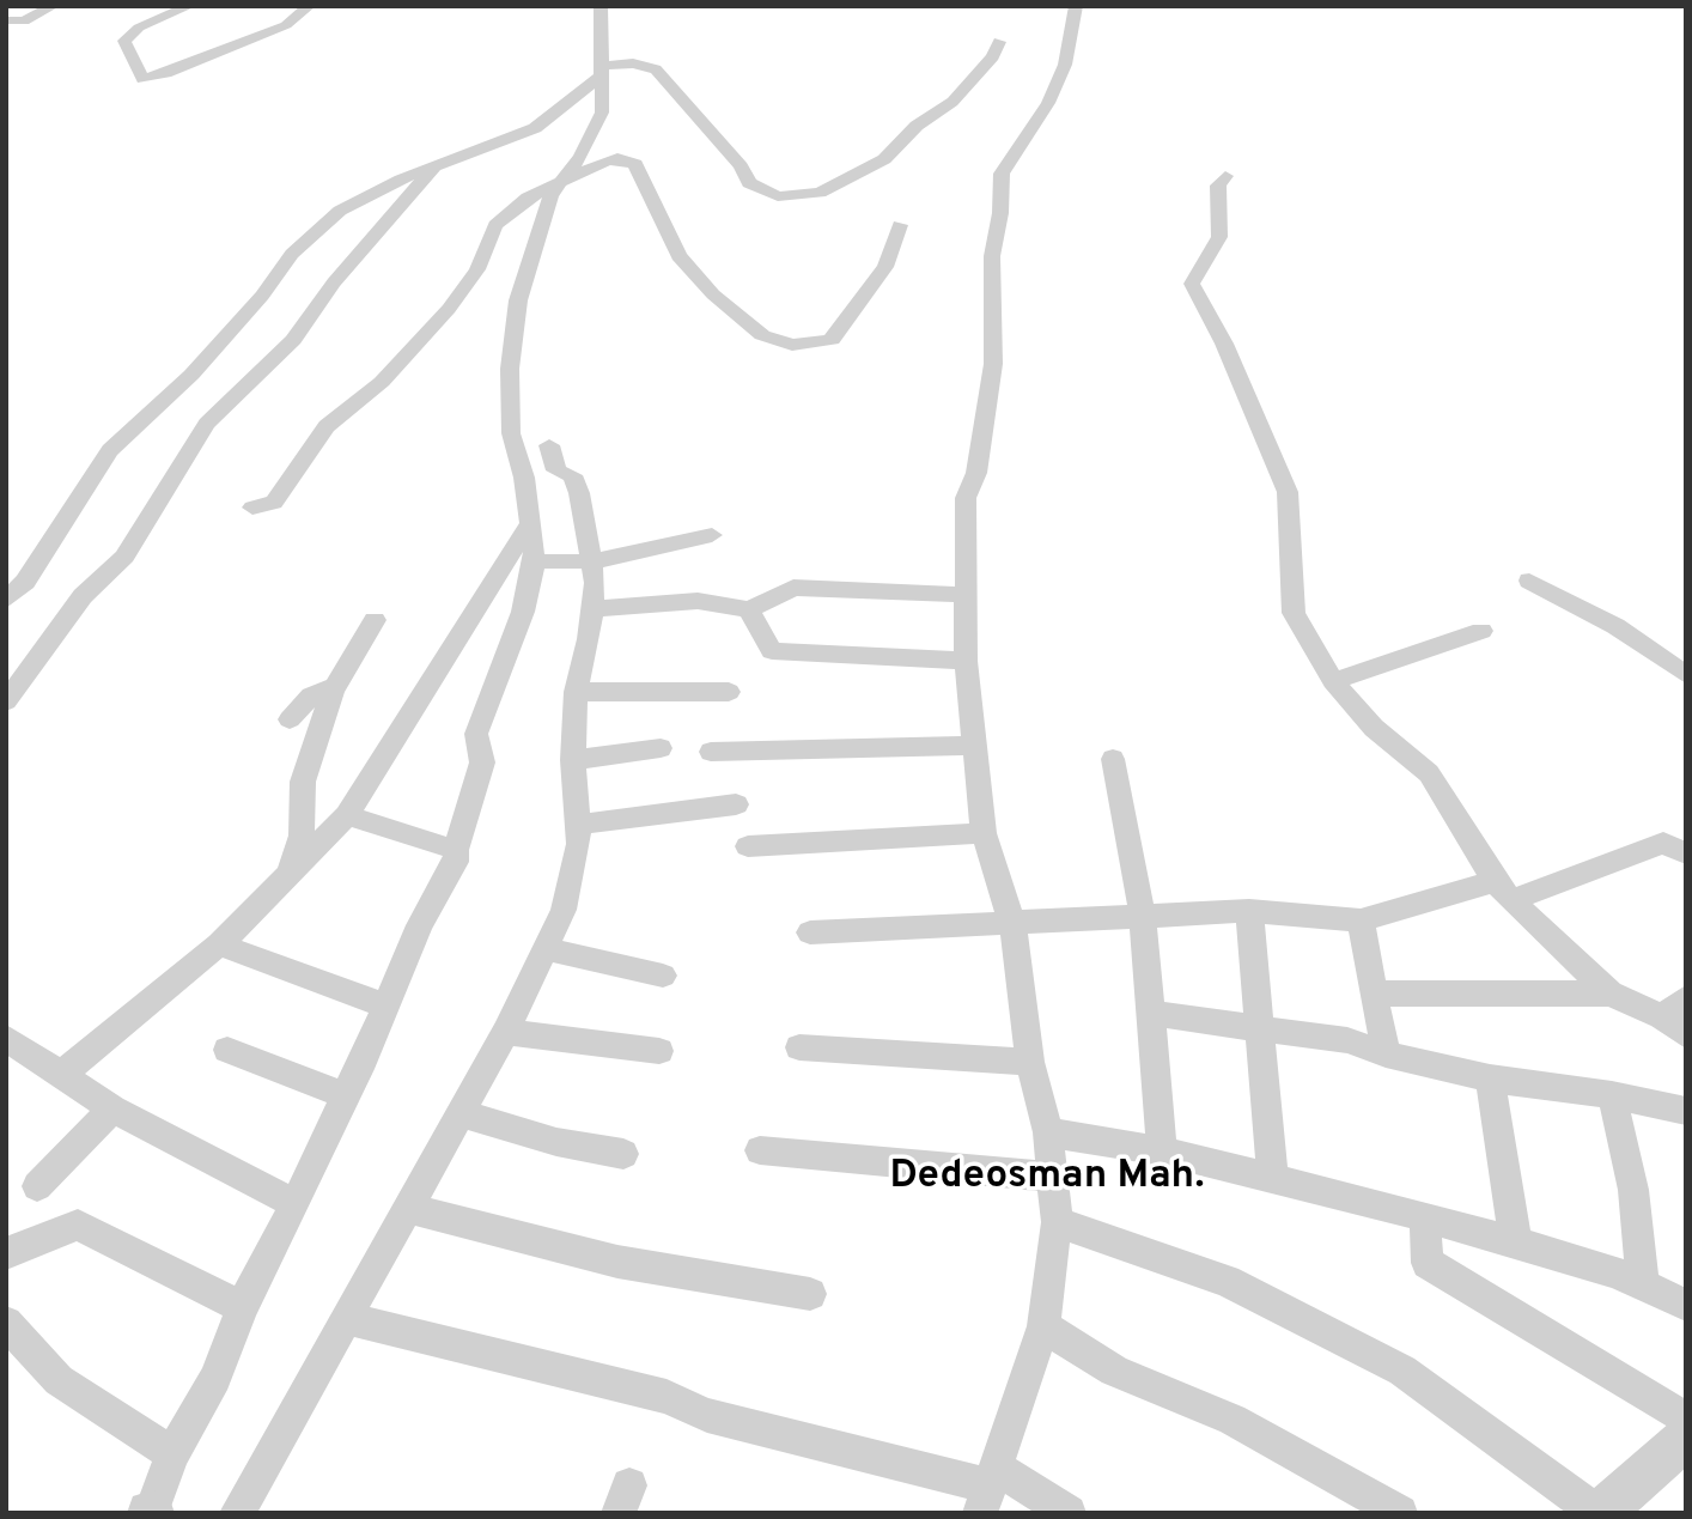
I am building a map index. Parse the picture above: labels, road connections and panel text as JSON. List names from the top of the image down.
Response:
{
  "districts": ["Dedeosman Mah."]
}
